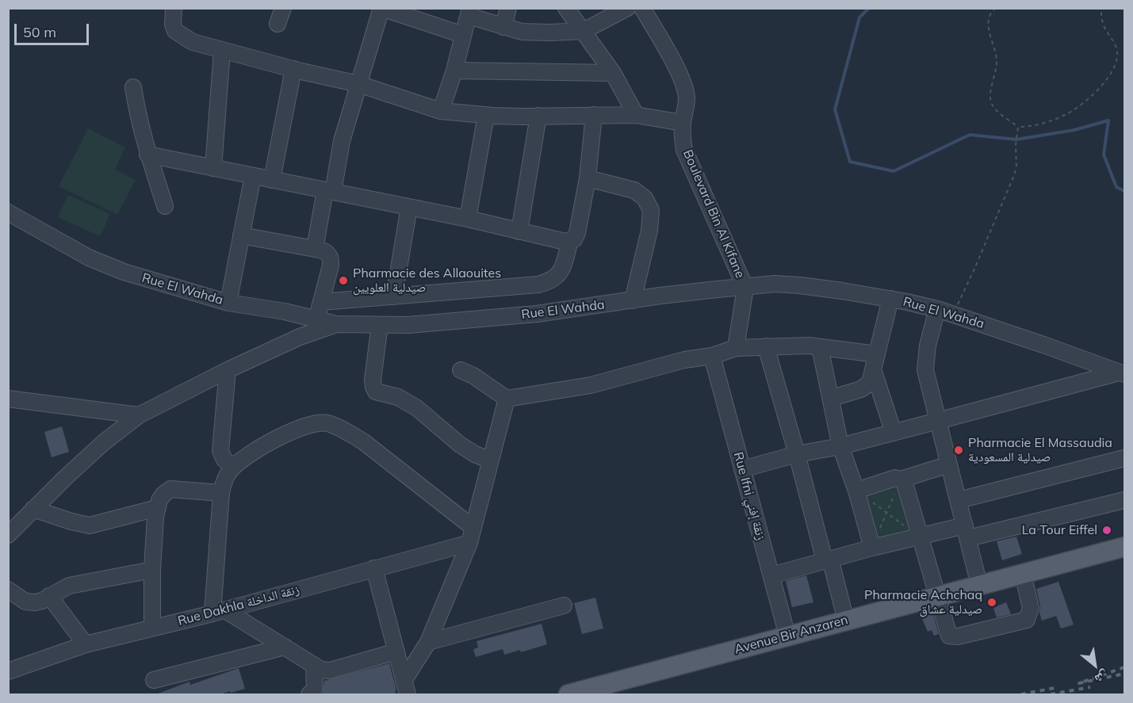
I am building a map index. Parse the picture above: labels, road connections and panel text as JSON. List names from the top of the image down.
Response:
{
  "streets": {
    "main road": ["Avenue Bir Anzaren"],
    "street": [
      "Boulevard Bin Al Kifane",
      "Rue El Wahda",
      "Rue Ifni زنقة إفني",
      "Rue Dakhla زنقة الداخلة"
    ]
  },
  "crossings": [
    ["Boulevard Bin Al Kifane", "Rue El Wahda"],
    ["Rue Ifni زنقة إفني", "Avenue Bir Anzaren"]
  ],
  "places": [
    "Pharmacie des Allaouites صيدلية العلويين",
    "Pharmacie El Massaudia صيدلية المسعودية",
    "La Tour Eiffel",
    "Pharmacie Achchaq صيدلية عشاق"
  ],
  "scale_bar": "50 m",
  "north": "bottom right"
}
